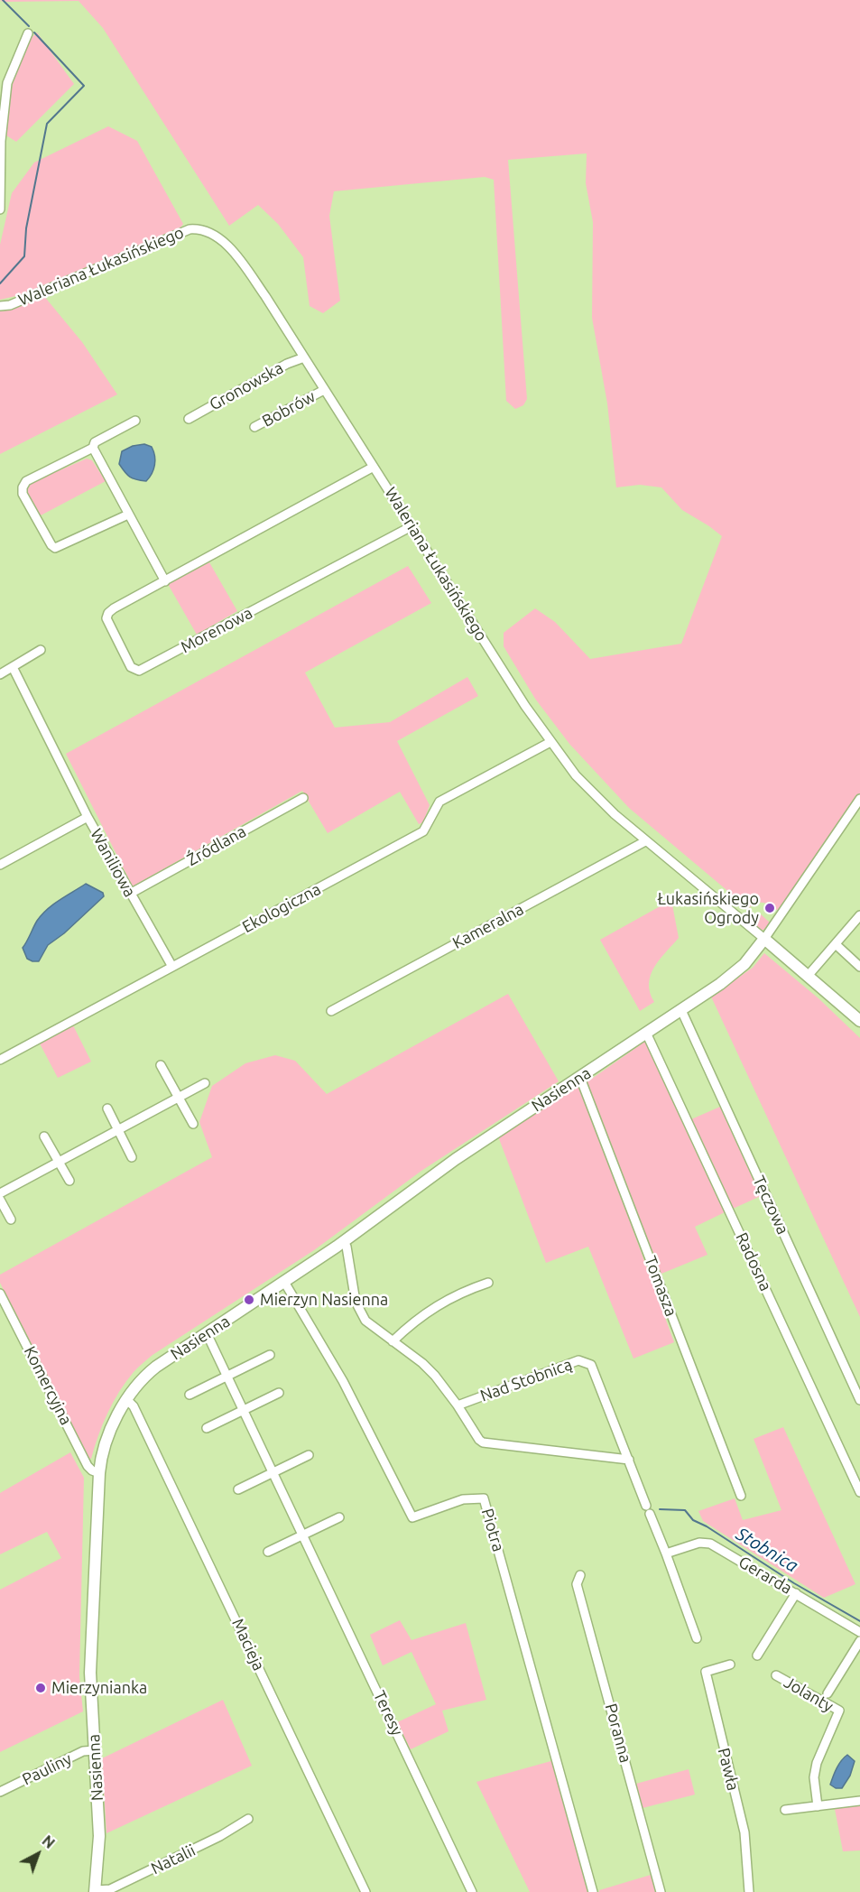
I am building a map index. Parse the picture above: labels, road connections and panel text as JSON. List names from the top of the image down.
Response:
{
  "streets": {
    "street": [
      "Waleriana Łukasińskiego",
      "Gronowska",
      "Bobrów",
      "Morenowa",
      "Źródlana",
      "Waniliowa",
      "Ekologiczna",
      "Kameralna",
      "Nasienna",
      "Tęczowa",
      "Radosna",
      "Tomasza",
      "Nad Stobnicą",
      "Komercyjna",
      "Piotra",
      "Gerarda",
      "Macieja",
      "Jolanty",
      "Teresy",
      "Poranna",
      "Pauliny",
      "Pawła",
      "Natalii"
    ]
  },
  "crossings": [
    ["Waleriana Łukasińskiego", "Gronowska"],
    ["Waleriana Łukasińskiego", "Bobrów"],
    ["Waleriana Łukasińskiego", "Morenowa"],
    ["Waleriana Łukasińskiego", "Ekologiczna"],
    ["Waleriana Łukasińskiego", "Kameralna"],
    ["Waleriana Łukasińskiego", "Nasienna"],
    ["Źródlana", "Waniliowa"],
    ["Waniliowa", "Ekologiczna"],
    ["Nasienna", "Tęczowa"],
    ["Nasienna", "Radosna"],
    ["Nasienna", "Tomasza"],
    ["Nasienna", "Nad Stobnicą"],
    ["Nasienna", "Komercyjna"],
    ["Nasienna", "Piotra"],
    ["Nasienna", "Macieja"],
    ["Nasienna", "Teresy"],
    ["Nasienna", "Pauliny"],
    ["Nasienna", "Natalii"]
  ],
  "water": ["Stobnica"],
  "places": ["Łukasińskiego Ogrody", "Mierzyn Nasienna", "Mierzynianka"],
  "north": "top right"
}
